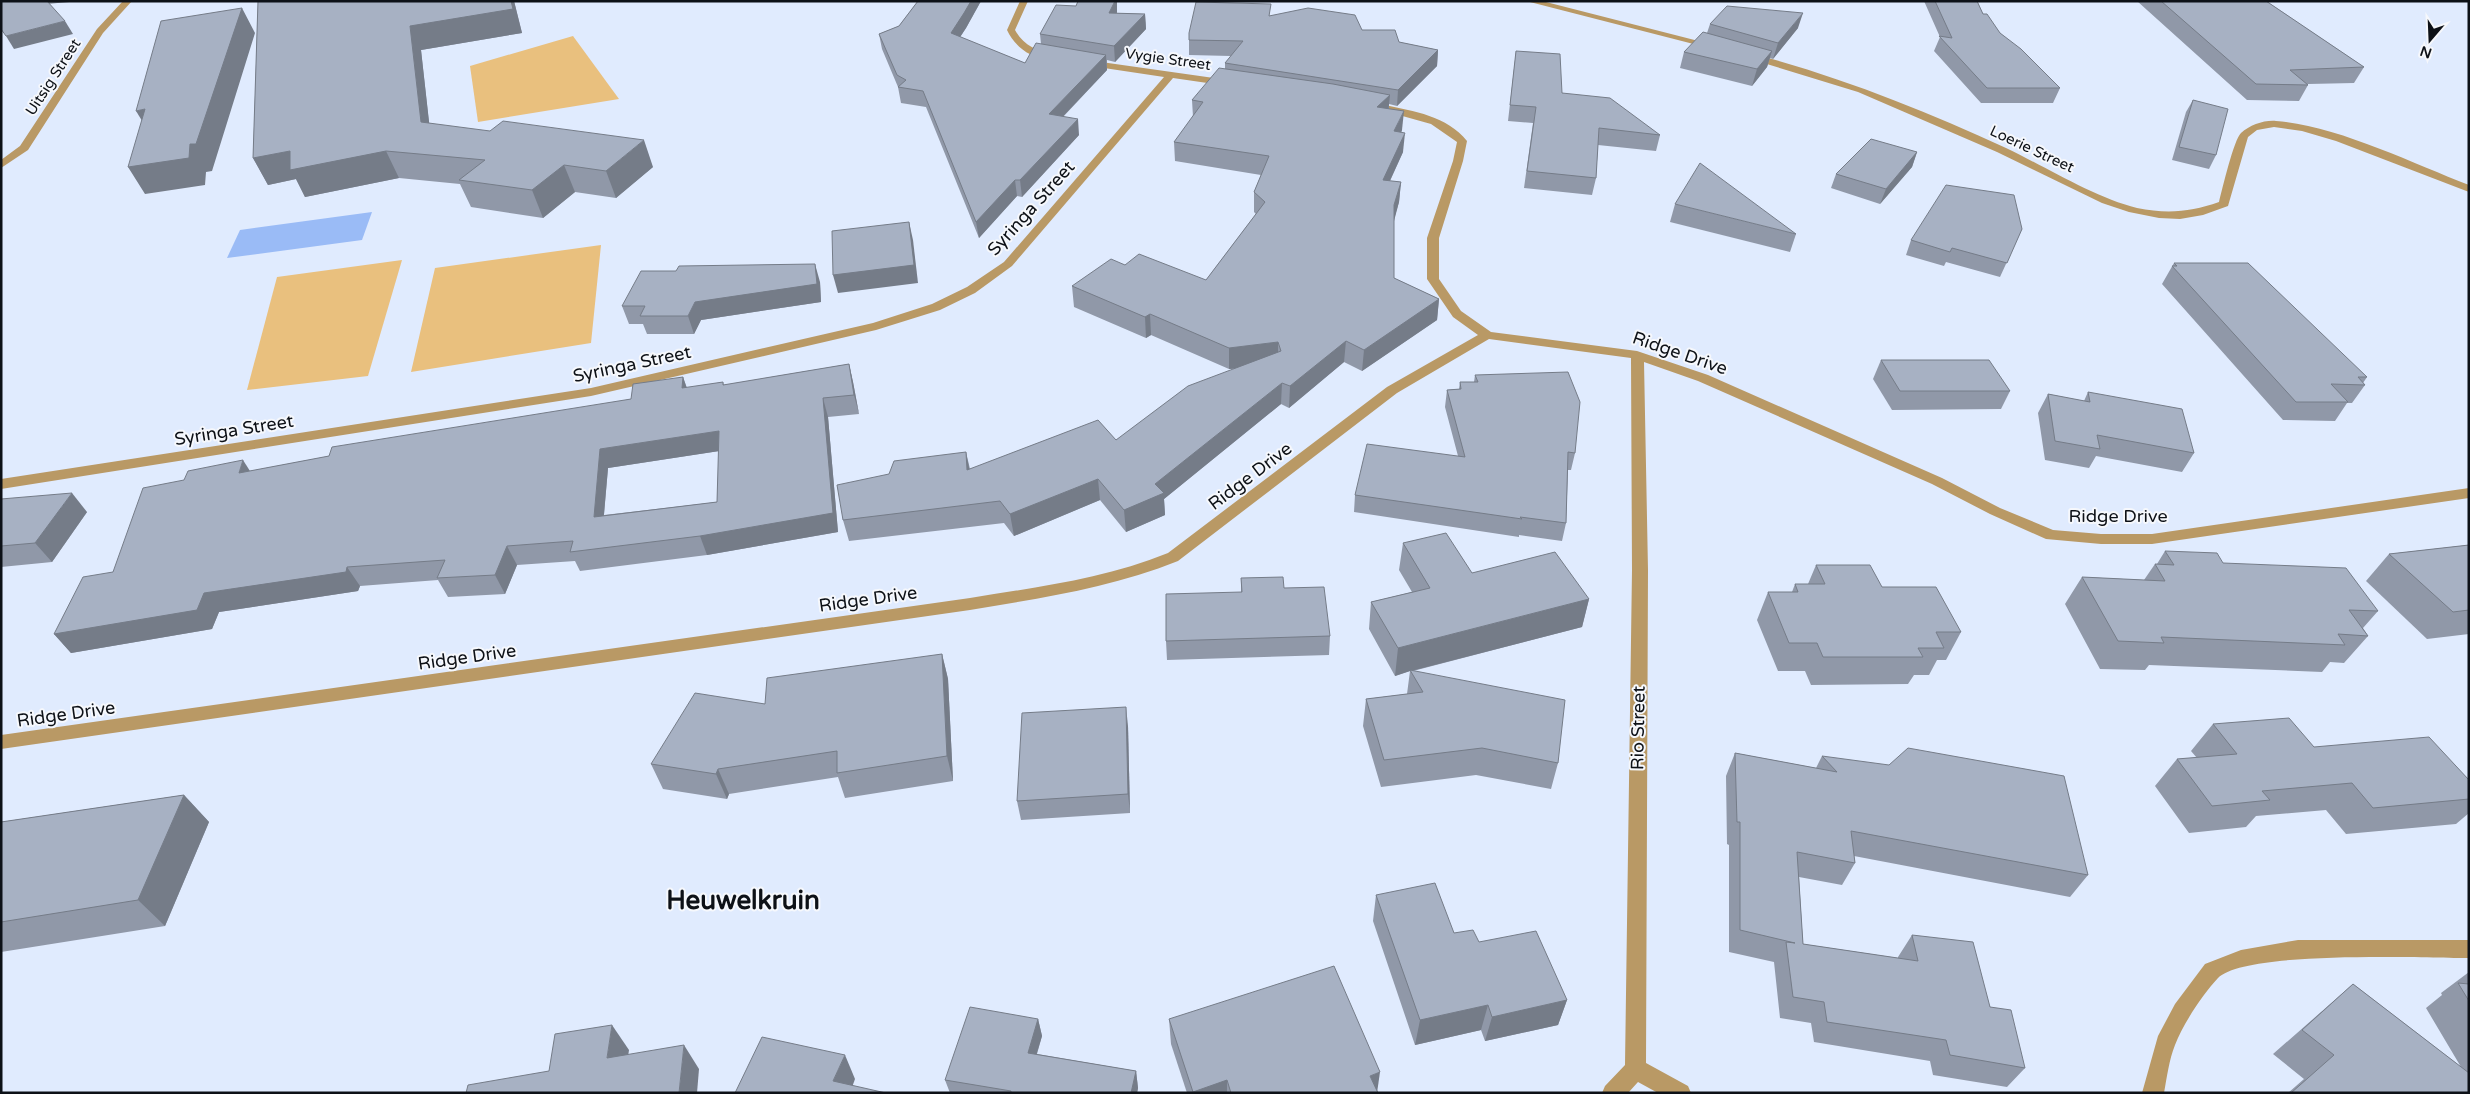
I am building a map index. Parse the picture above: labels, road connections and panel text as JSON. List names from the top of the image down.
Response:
{
  "streets": {
    "street": [
      "Vygie Street",
      "Uitsig Street",
      "Loerie Street",
      "Syringa Street",
      "Ridge Drive",
      "Rio Street"
    ]
  },
  "crossings": [
    ["Vygie Street", "Syringa Street"],
    ["Ridge Drive", "Rio Street"]
  ],
  "districts": ["Heuwelkruin"],
  "north": "bottom"
}
